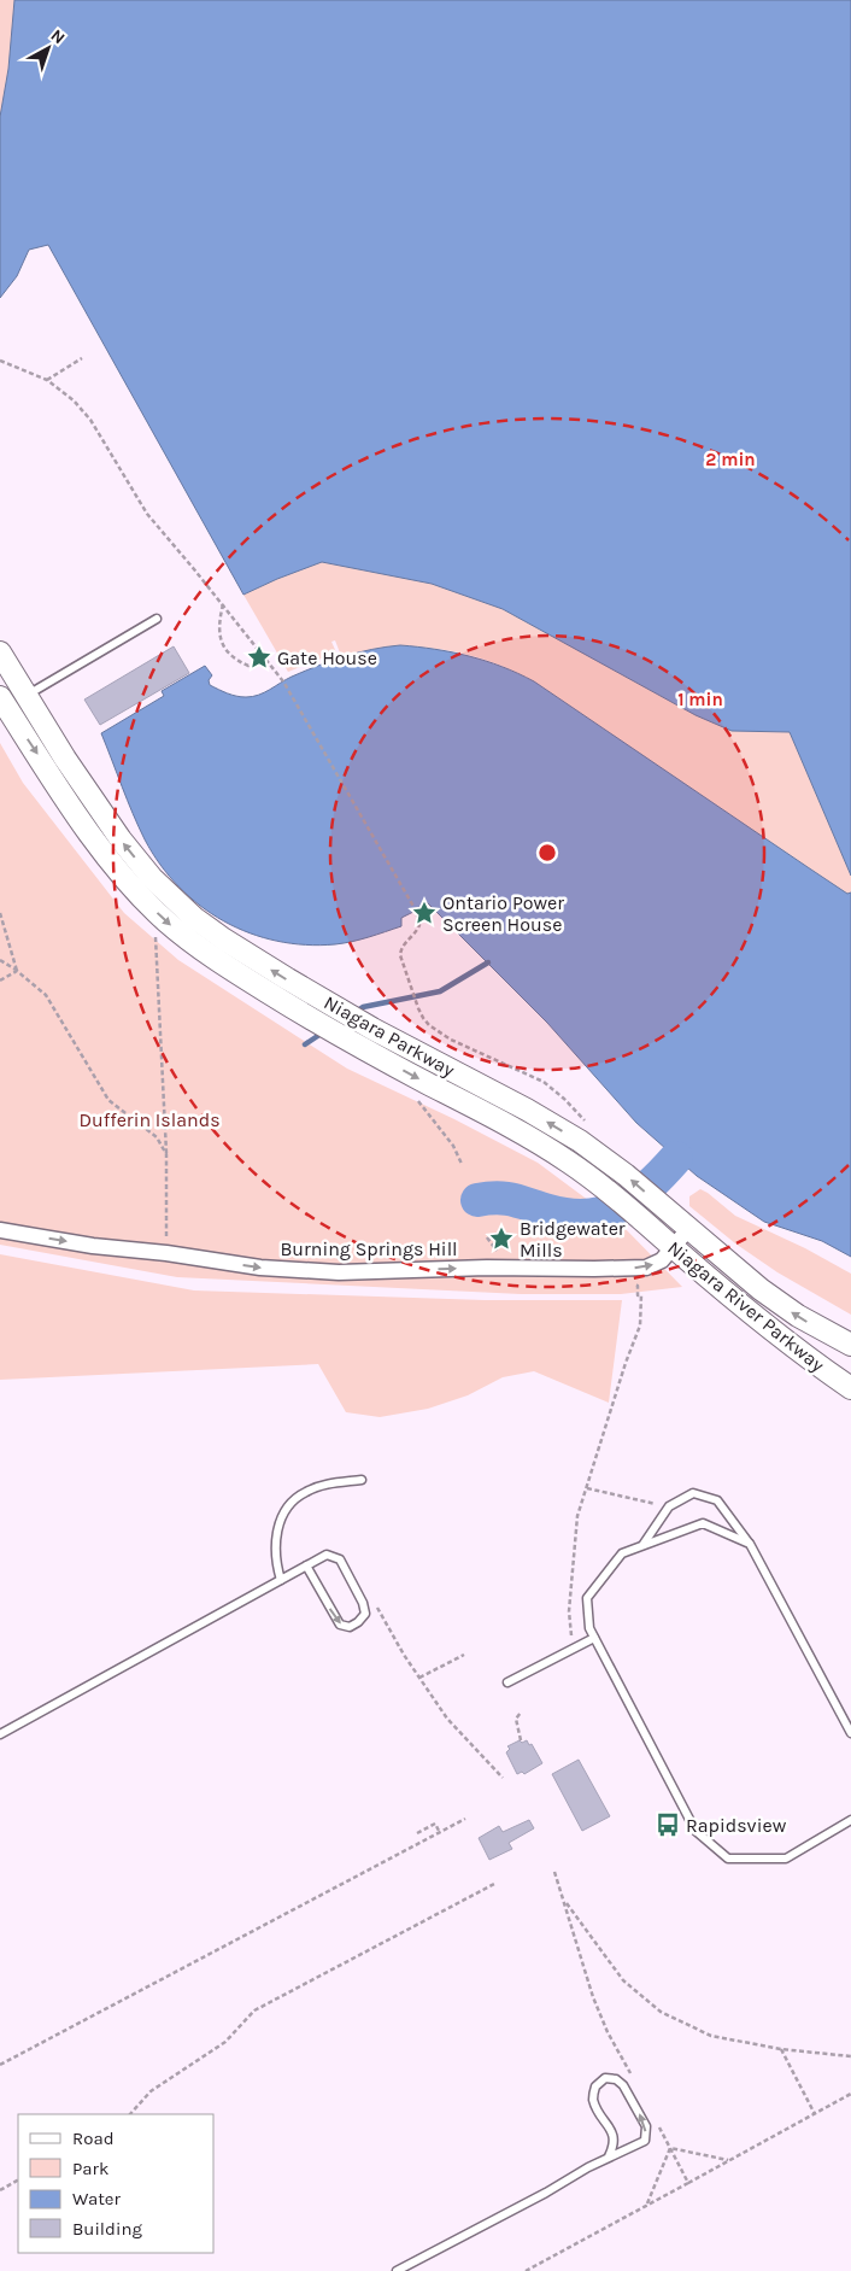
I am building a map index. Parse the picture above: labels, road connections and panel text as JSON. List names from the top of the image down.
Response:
{
  "streets": {
    "main road": ["Niagara Parkway", "Niagara River Parkway"],
    "street": ["Burning Springs Hill"]
  },
  "crossings": [
    ["Niagara Parkway", "Burning Springs Hill"],
    ["Niagara Parkway", "Niagara River Parkway"],
    ["Burning Springs Hill", "Niagara River Parkway"]
  ],
  "one_way": ["Burning Springs Hill"],
  "parks": ["Dufferin Islands"],
  "places": {
    "place": ["Gate House", "Ontario Power Screen House", "Bridgewater Mills"],
    "bus stop": ["Rapidsview"]
  },
  "legend": [
    "Road",
    "Park",
    "Water",
    "Building"
  ],
  "north": "top right",
  "rings": ["2 min", "1 min"]
}
